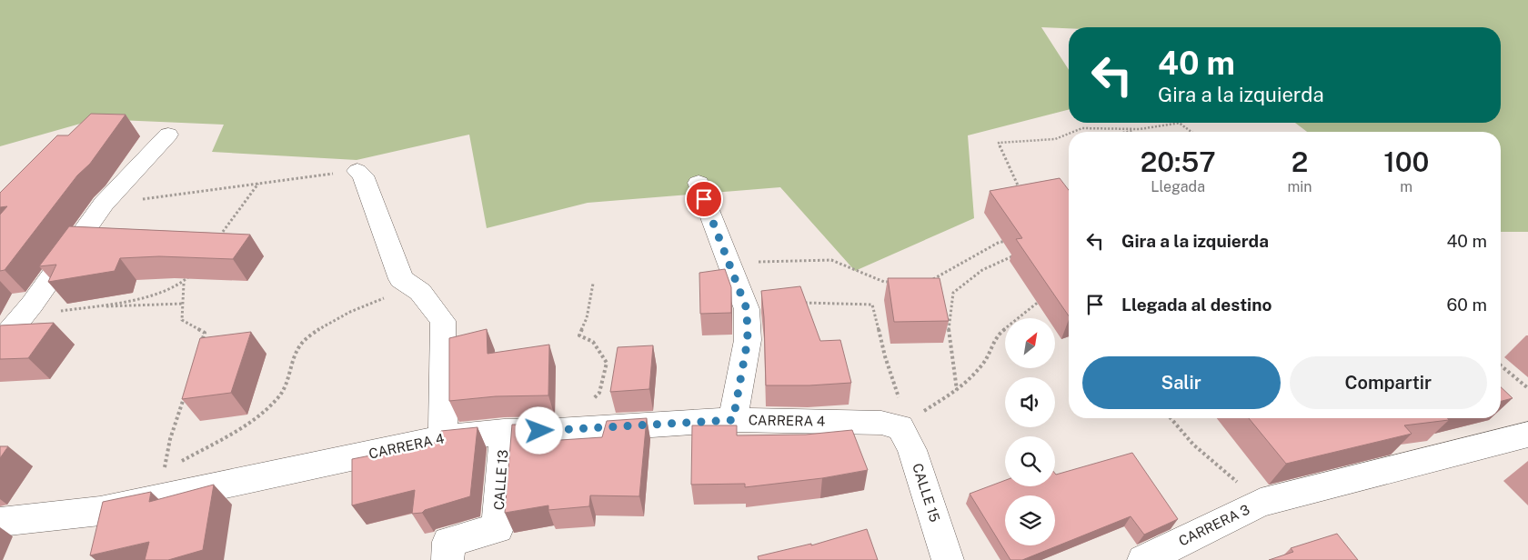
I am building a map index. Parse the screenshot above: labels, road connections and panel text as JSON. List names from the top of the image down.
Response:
{
  "streets": {
    "street": [
      "CARRERA 4",
      "CALLE 13",
      "CALLE 15",
      "CARRERA 3"
    ]
  },
  "crossings": [
    ["CARRERA 4", "CALLE 13"],
    ["CARRERA 4", "CALLE 15"]
  ],
  "north": "top right",
  "page": {
    "turn": ["40 m", "Gira a la izquierda"],
    "eta": [
      "20:57",
      "Llegada",
      "2",
      "min",
      "100",
      "m"
    ],
    "list": [
      {
        "name": "Gira a la izquierda",
        "value": "40 m"
      },
      {
        "name": "Llegada al destino",
        "value": "60 m"
      }
    ],
    "buttons": ["Salir", "Compartir"]
  }
}
